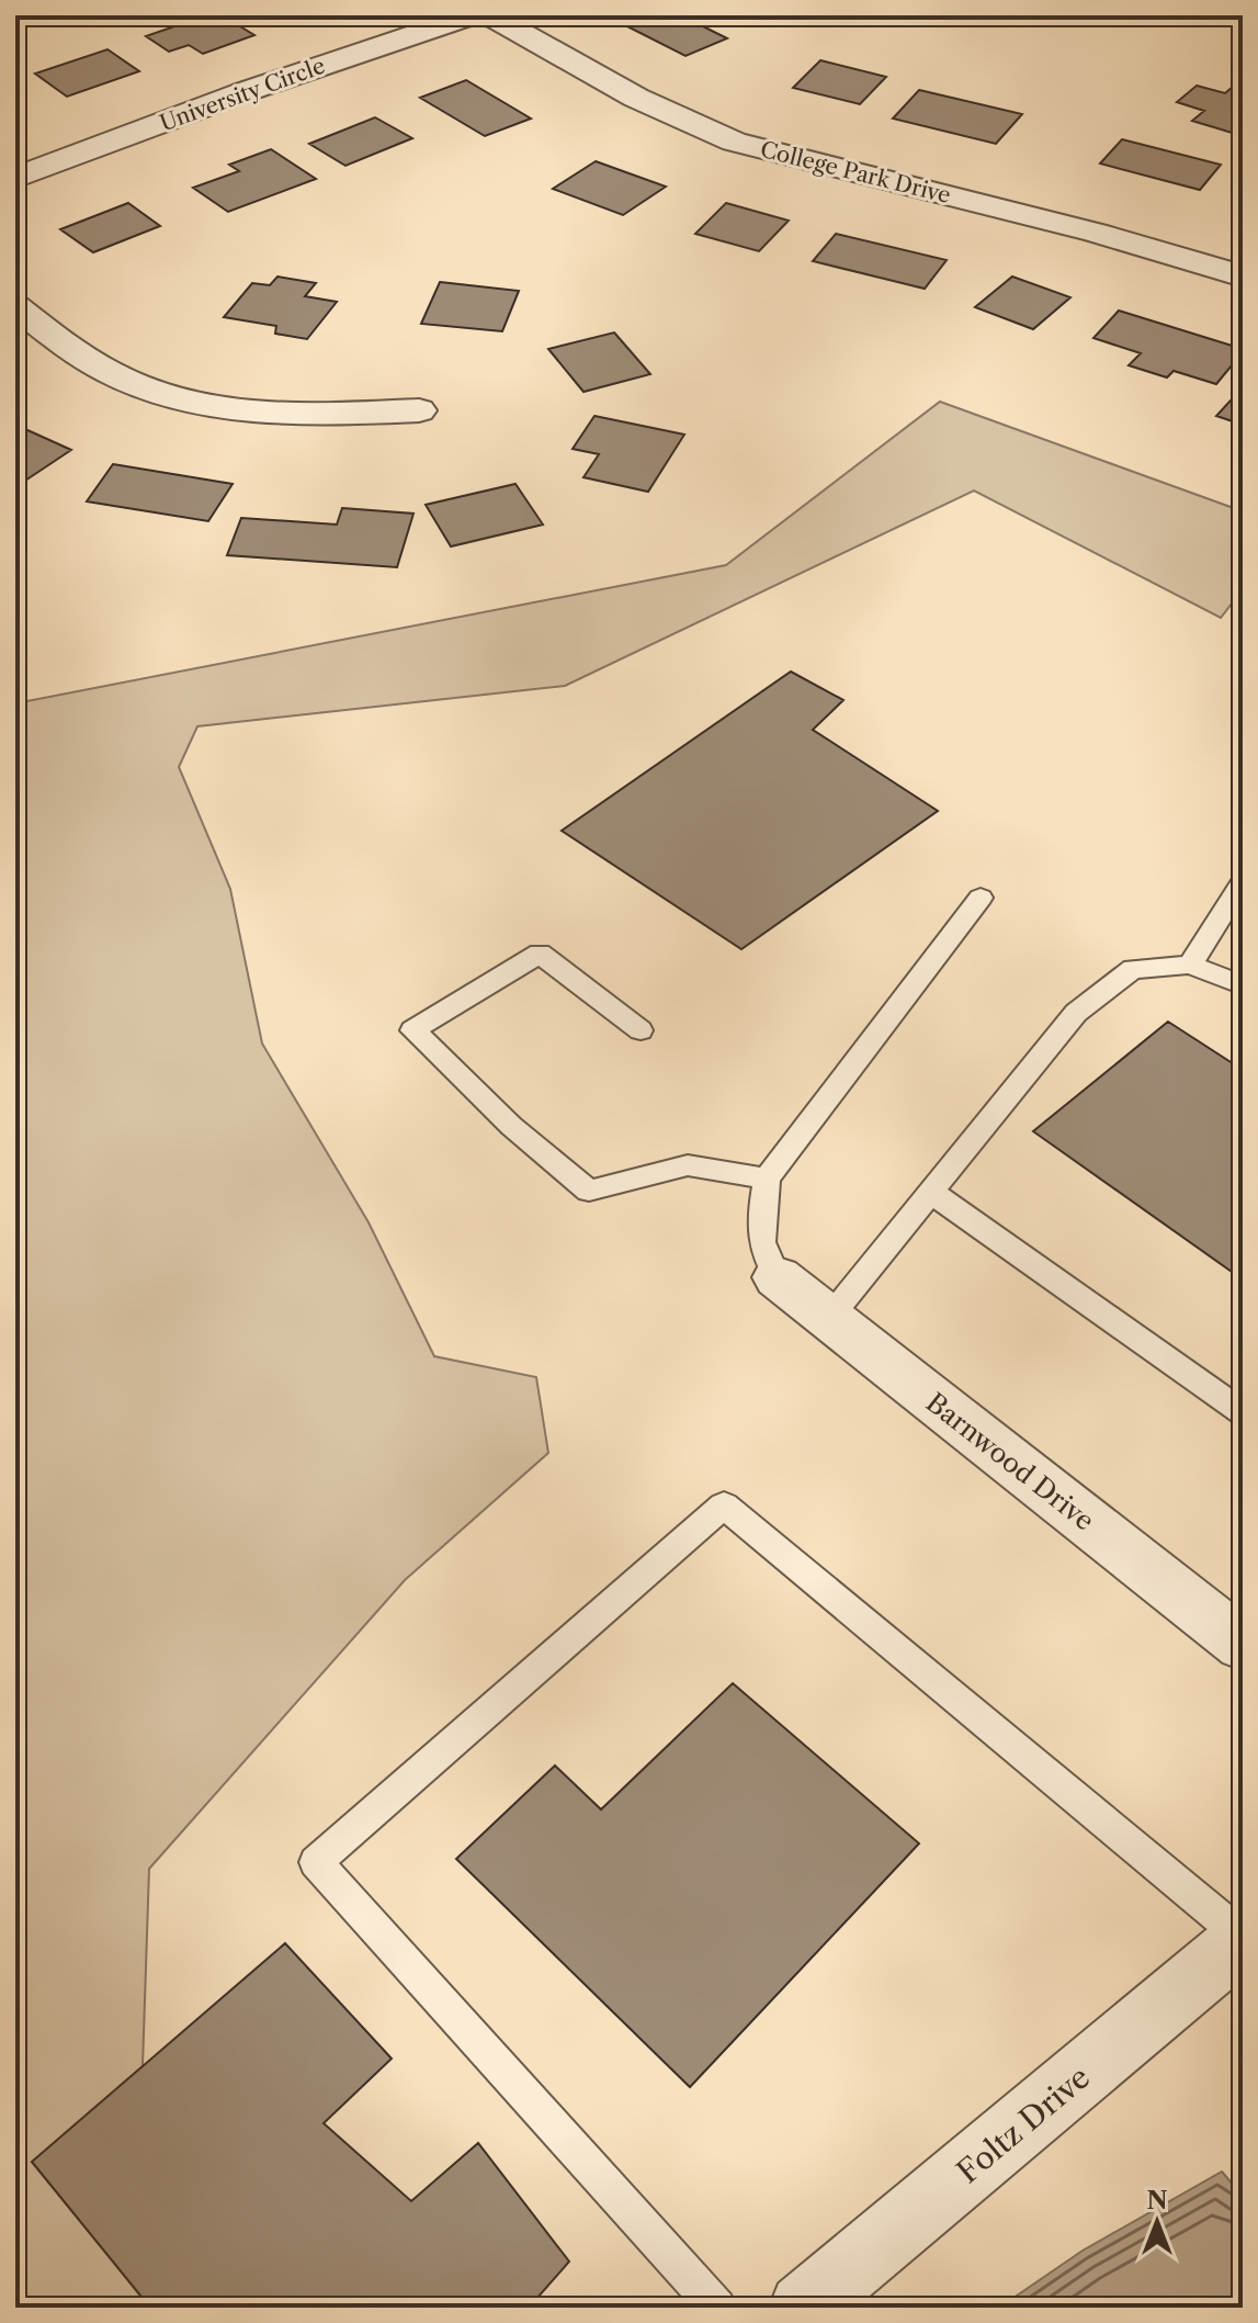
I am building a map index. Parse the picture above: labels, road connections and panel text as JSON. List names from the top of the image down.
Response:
{
  "streets": {
    "street": [
      "University Circle",
      "College Park Drive",
      "Barnwood Drive",
      "Foltz Drive"
    ]
  },
  "north": "top"
}
